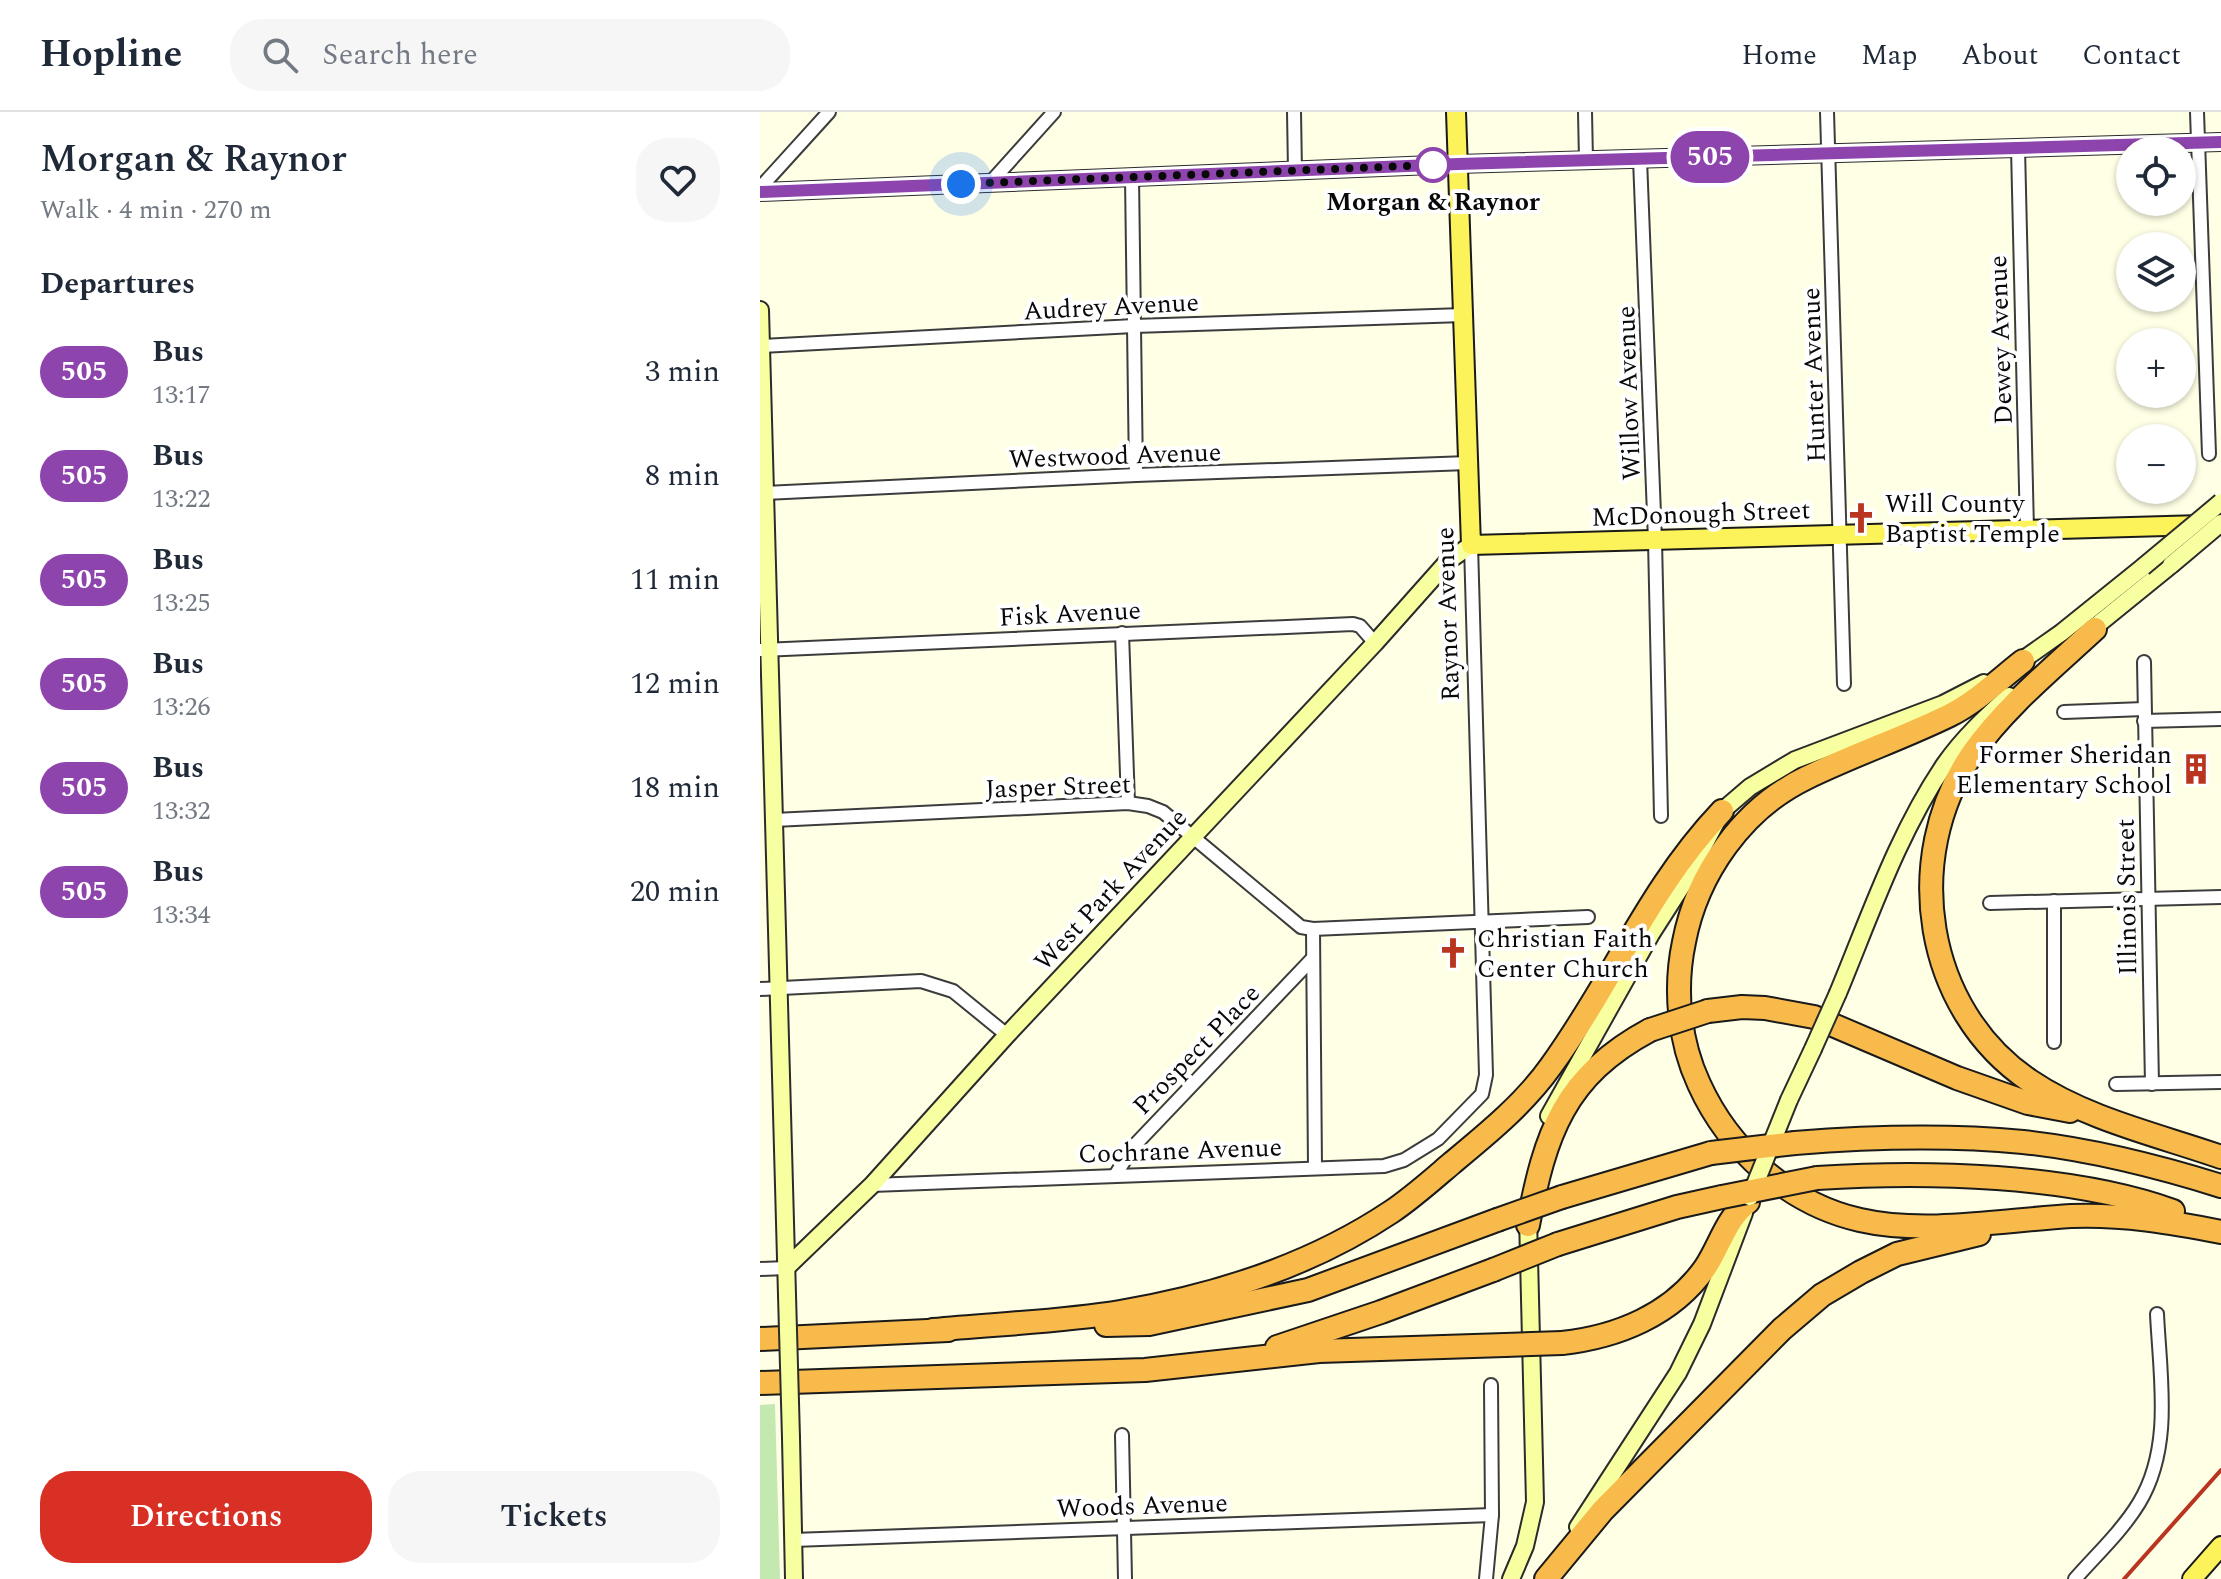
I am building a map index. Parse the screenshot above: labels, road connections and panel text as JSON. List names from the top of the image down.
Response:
{
  "streets": {
    "main road": ["McDonough Street", "Raynor Avenue"],
    "street": [
      "Audrey Avenue",
      "Dewey Avenue",
      "Hunter Avenue",
      "Willow Avenue",
      "Westwood Avenue",
      "Fisk Avenue",
      "Jasper Street",
      "West Park Avenue",
      "Illinois Street",
      "Prospect Place",
      "Cochrane Avenue",
      "Woods Avenue"
    ]
  },
  "crossings": [
    ["Audrey Avenue", "Raynor Avenue"],
    ["Dewey Avenue", "McDonough Street"],
    ["Hunter Avenue", "McDonough Street"],
    ["Willow Avenue", "McDonough Street"],
    ["Westwood Avenue", "Raynor Avenue"],
    ["McDonough Street", "Raynor Avenue"],
    ["McDonough Street", "West Park Avenue"],
    ["Fisk Avenue", "West Park Avenue"],
    ["Raynor Avenue", "West Park Avenue"],
    ["Raynor Avenue", "Cochrane Avenue"],
    ["Jasper Street", "West Park Avenue"],
    ["West Park Avenue", "Cochrane Avenue"],
    ["Prospect Place", "Cochrane Avenue"]
  ],
  "places": {
    "other": ["Morgan & Raynor"],
    "church": ["Will County Baptist Temple", "Christian Faith Center Church"],
    "building": ["Former Sheridan Elementary School"]
  },
  "lines": ["bus line 505"],
  "page": {
    "header": "Hopline",
    "search": "Search here",
    "nav": [
      "Home",
      "Map",
      "About",
      "Contact"
    ],
    "heading": [
      ["Morgan & Raynor", "Walk · 4 min · 270 m"],
      "Departures"
    ],
    "on_map": "505",
    "map_buttons": ["+", "−"],
    "list": [
      {
        "mark": "505",
        "name": "Bus",
        "note": "13:17",
        "value": "3 min"
      },
      {
        "mark": "505",
        "name": "Bus",
        "note": "13:22",
        "value": "8 min"
      },
      {
        "mark": "505",
        "name": "Bus",
        "note": "13:25",
        "value": "11 min"
      },
      {
        "mark": "505",
        "name": "Bus",
        "note": "13:26",
        "value": "12 min"
      },
      {
        "mark": "505",
        "name": "Bus",
        "note": "13:32",
        "value": "18 min"
      },
      {
        "mark": "505",
        "name": "Bus",
        "note": "13:34",
        "value": "20 min"
      }
    ],
    "buttons": ["Directions", "Tickets"]
  }
}
